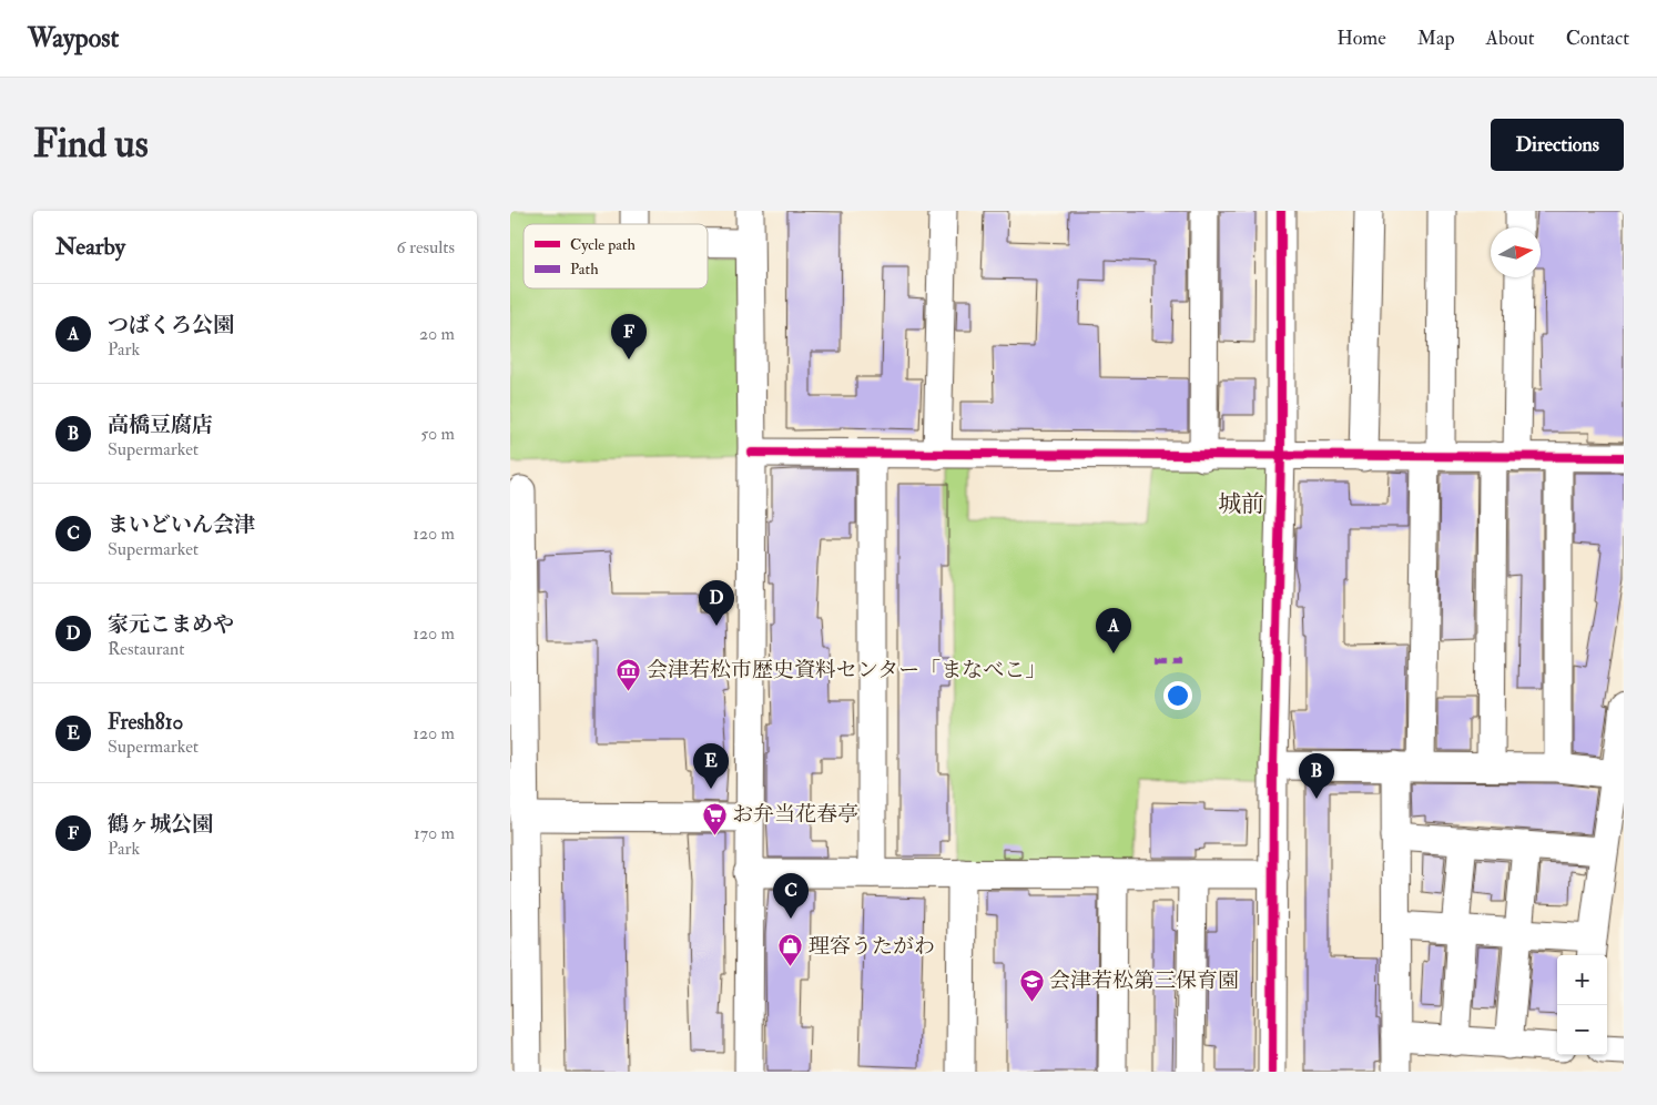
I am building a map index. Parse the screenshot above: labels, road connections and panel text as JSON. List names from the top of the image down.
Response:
{
  "districts": ["城前"],
  "places": {
    "museum": ["会津若松市歴史資料センター「まなべこ」"],
    "supermarket": ["お弁当花春亭"],
    "shop": ["理容うたがわ"],
    "school or university": ["会津若松第三保育園"]
  },
  "legend": ["Cycle path", "Path"],
  "north": "right",
  "page": {
    "header": "Waypost",
    "nav": [
      "Home",
      "Map",
      "About",
      "Contact"
    ],
    "buttons": "Directions",
    "title": "Find us",
    "heading": ["Nearby", "6 results"],
    "list": [
      {
        "mark": "A",
        "name": "つばくろ公園",
        "note": "Park",
        "value": "20 m"
      },
      {
        "mark": "B",
        "name": "高橋豆腐店",
        "note": "Supermarket",
        "value": "50 m"
      },
      {
        "mark": "C",
        "name": "まいどいん会津",
        "note": "Supermarket",
        "value": "120 m"
      },
      {
        "mark": "D",
        "name": "家元こまめや",
        "note": "Restaurant",
        "value": "120 m"
      },
      {
        "mark": "E",
        "name": "Fresh810",
        "note": "Supermarket",
        "value": "120 m"
      },
      {
        "mark": "F",
        "name": "鶴ヶ城公園",
        "note": "Park",
        "value": "170 m"
      }
    ],
    "pins": [
      "F",
      "D",
      "A",
      "E",
      "B",
      "C"
    ],
    "map_buttons": ["+", "−"]
  }
}
